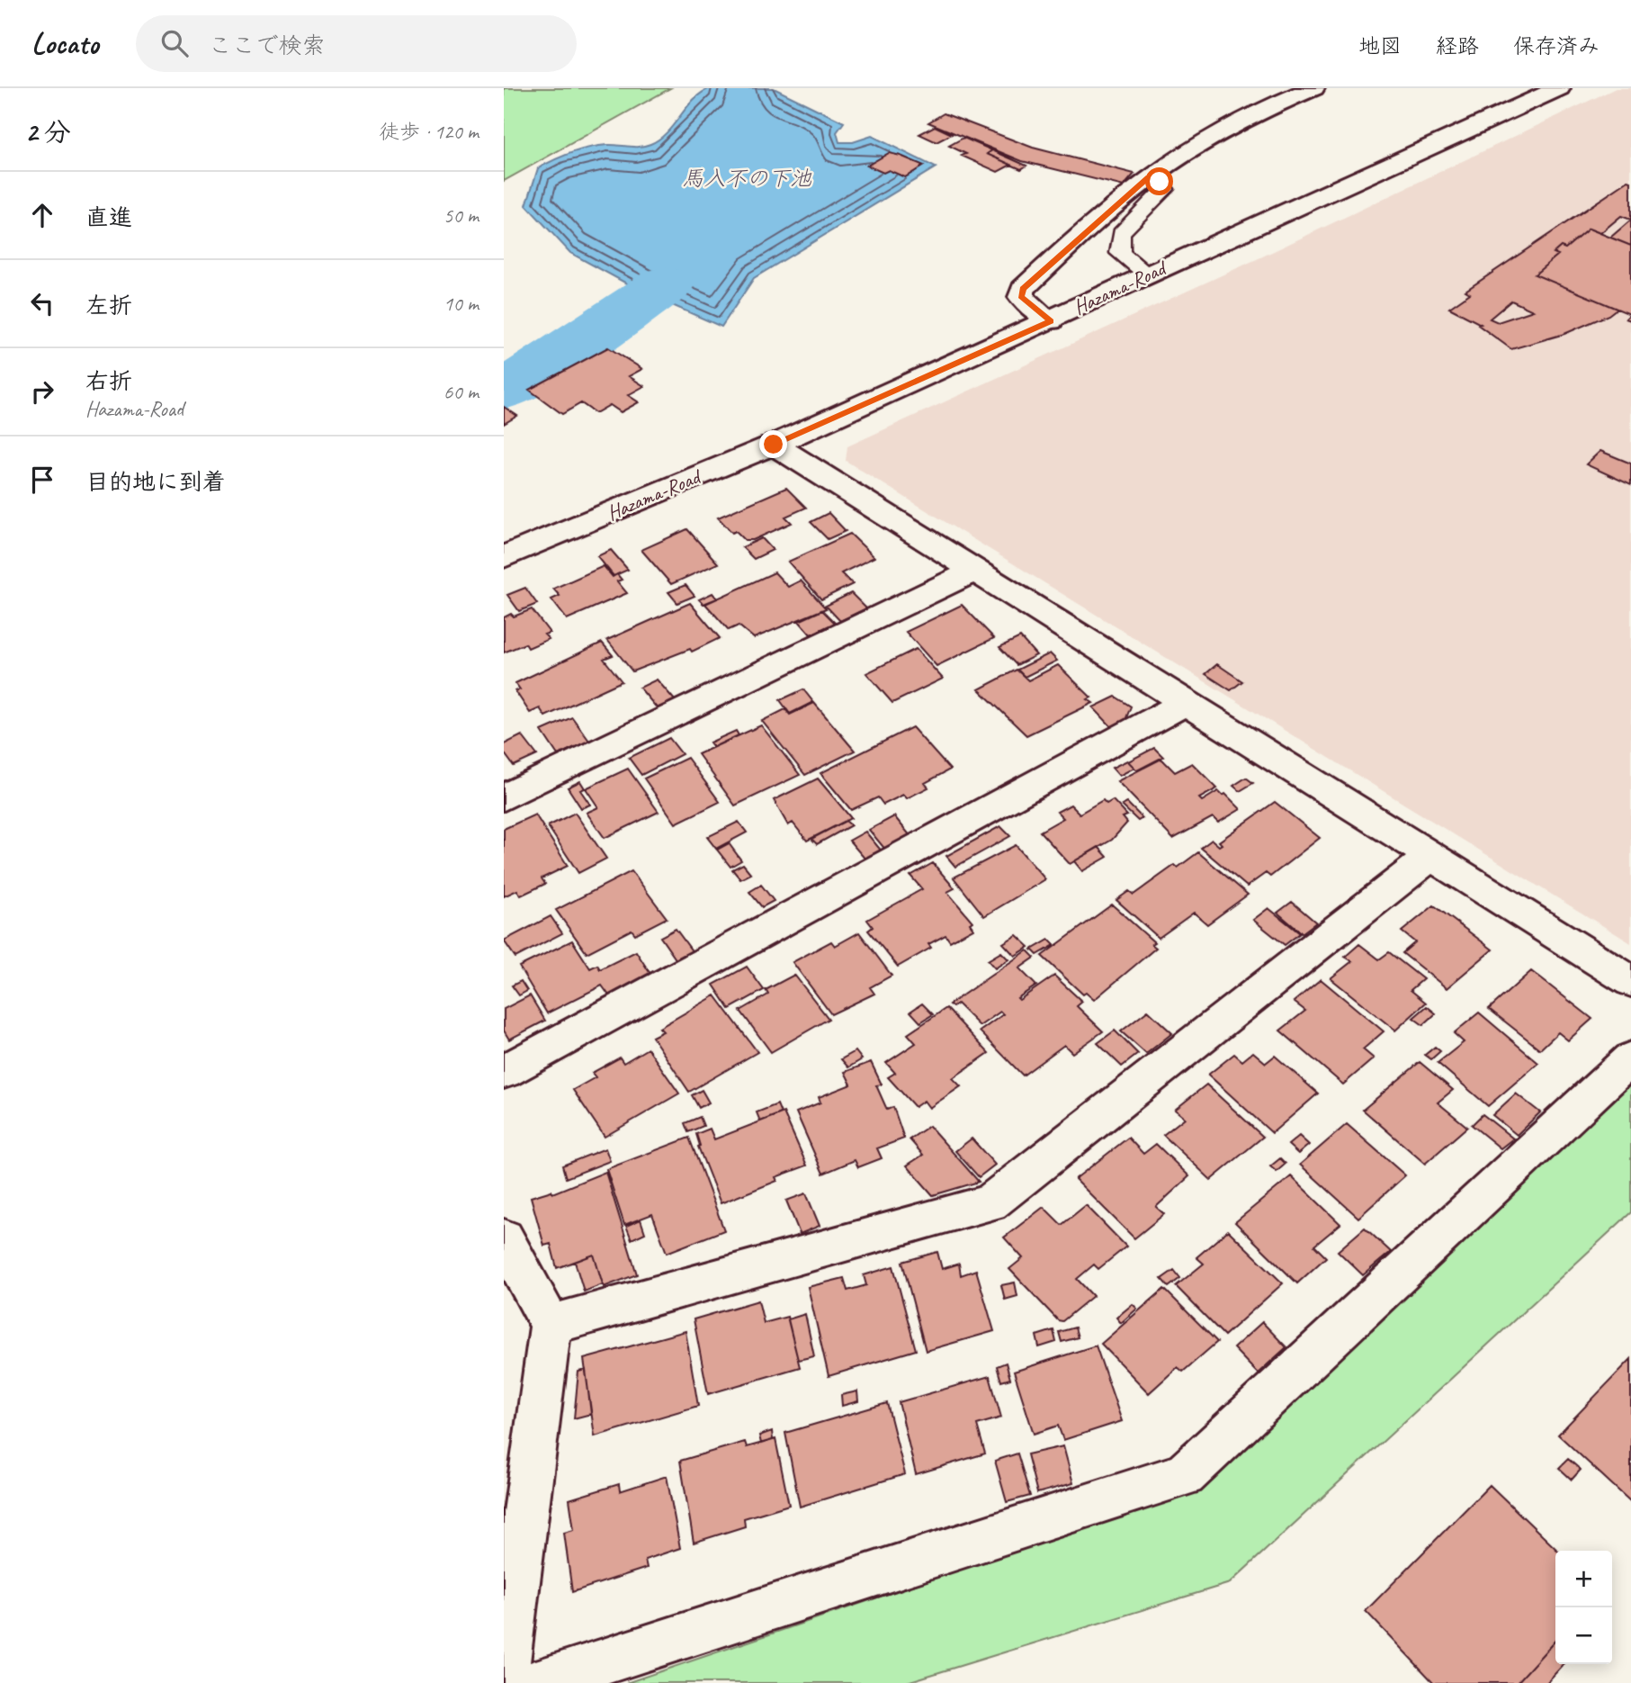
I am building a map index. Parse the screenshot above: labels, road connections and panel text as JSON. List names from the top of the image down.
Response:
{
  "streets": {
    "street": ["Hazama-Road"]
  },
  "water": ["馬入不の下池"],
  "page": {
    "header": "Locato",
    "search": "ここで検索",
    "nav": ["地図", "経路", "保存済み"],
    "heading": ["2 分", "徒歩 · 120 m"],
    "list": [
      ["直進", "50 m"],
      ["左折", "10 m"],
      ["右折", "Hazama-Road", "60 m"],
      "目的地に到着"
    ],
    "map_buttons": ["+", "−"]
  }
}
